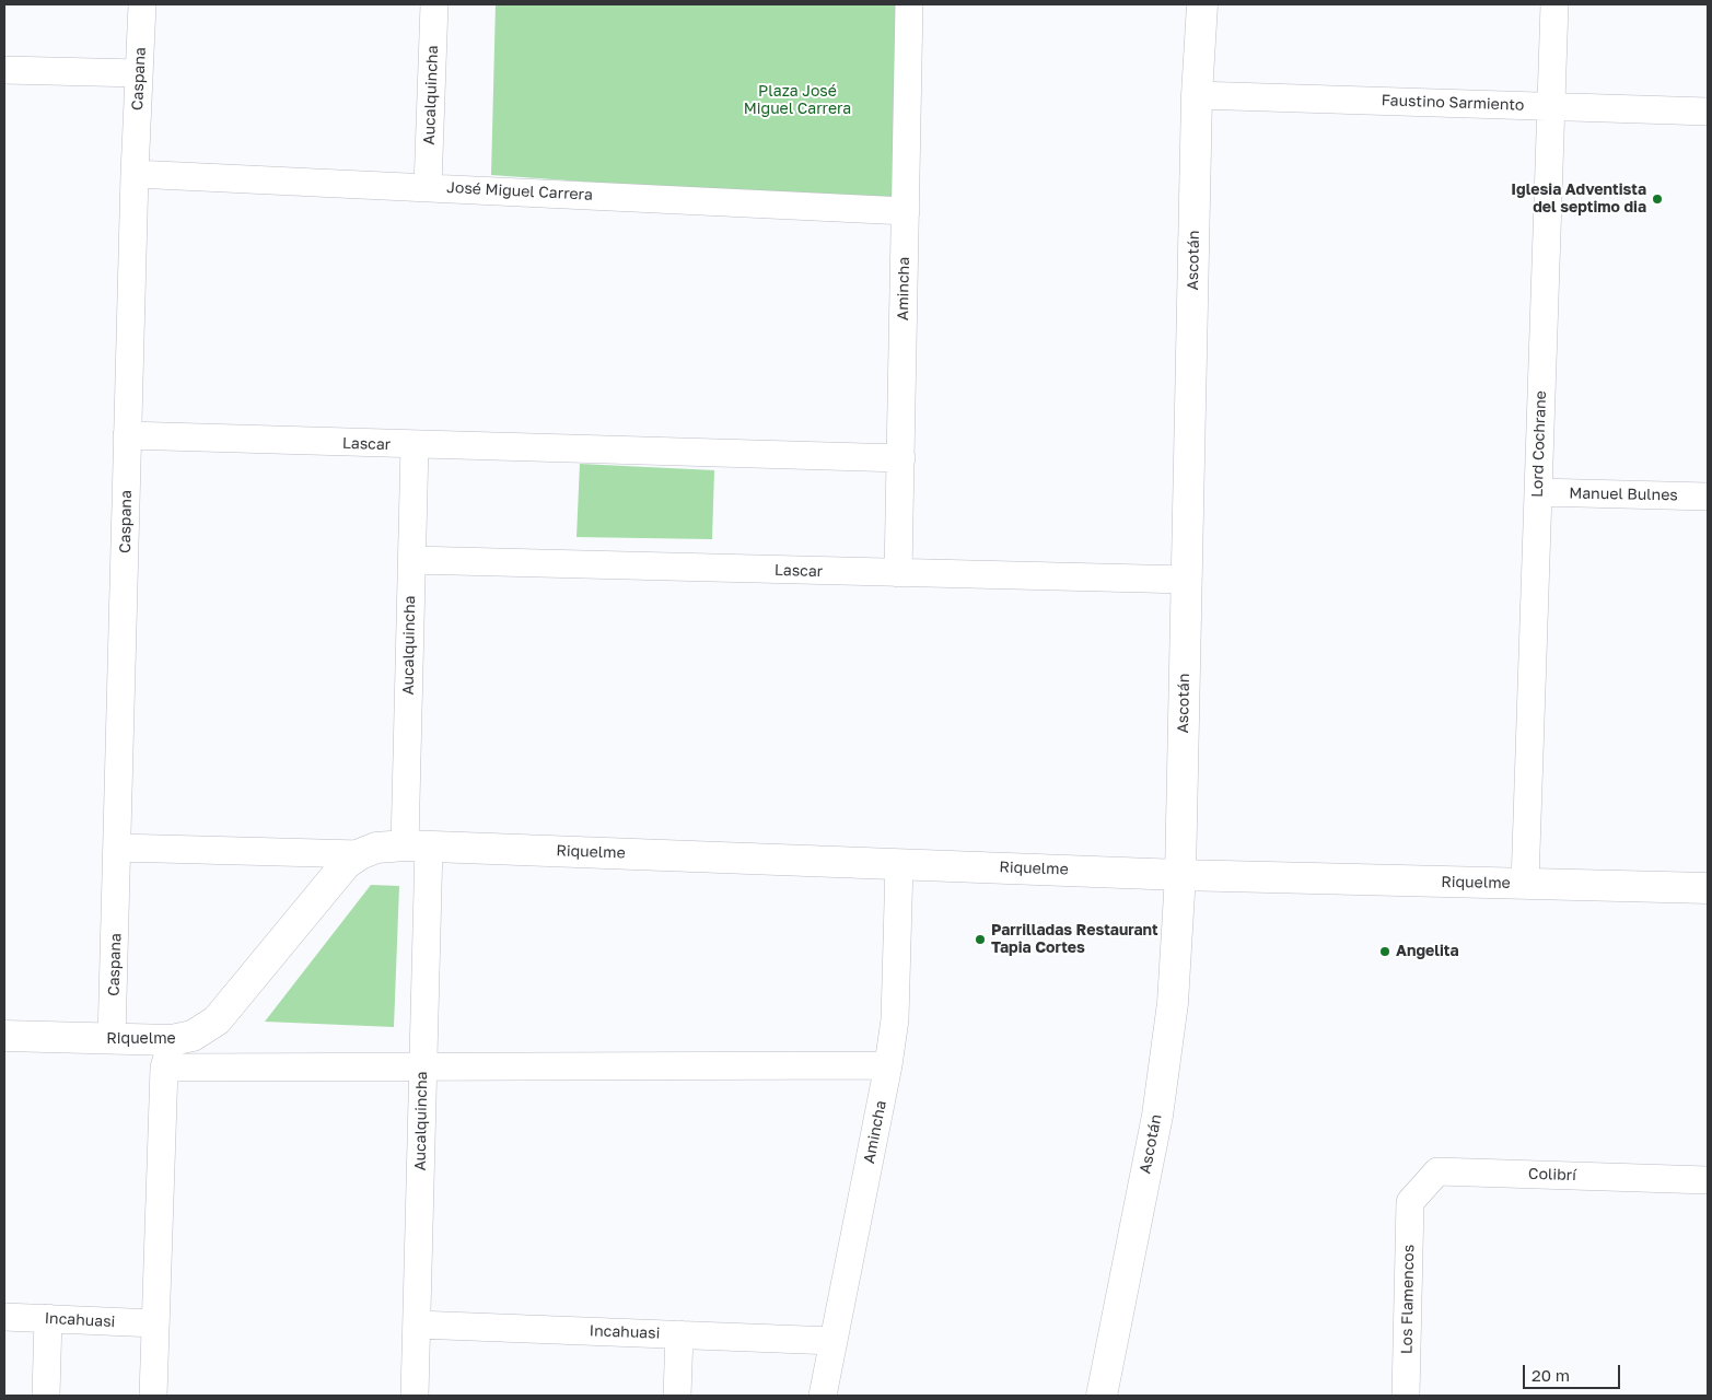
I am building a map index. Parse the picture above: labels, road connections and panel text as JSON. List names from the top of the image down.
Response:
{
  "streets": {
    "street": [
      "Caspana",
      "Aucalquincha",
      "Faustino Sarmiento",
      "José Miguel Carrera",
      "Ascotán",
      "Amincha",
      "Lascar",
      "Lord Cochrane",
      "Manuel Bulnes",
      "Riquelme",
      "Colibrí",
      "Los Flamencos",
      "Incahuasi"
    ]
  },
  "crossings": [
    ["Caspana", "José Miguel Carrera"],
    ["Caspana", "Lascar"],
    ["Caspana", "Riquelme"],
    ["Aucalquincha", "José Miguel Carrera"],
    ["Aucalquincha", "Lascar"],
    ["Aucalquincha", "Riquelme"],
    ["Aucalquincha", "Incahuasi"],
    ["Faustino Sarmiento", "Ascotán"],
    ["Faustino Sarmiento", "Lord Cochrane"],
    ["José Miguel Carrera", "Amincha"],
    ["Ascotán", "Lascar"],
    ["Ascotán", "Riquelme"],
    ["Amincha", "Lascar"],
    ["Amincha", "Riquelme"],
    ["Amincha", "Incahuasi"],
    ["Lord Cochrane", "Manuel Bulnes"],
    ["Lord Cochrane", "Riquelme"],
    ["Colibrí", "Los Flamencos"]
  ],
  "parks": ["Plaza José Miguel Carrera"],
  "places": ["Iglesia Adventista del septimo dia", "Parrilladas Restaurant Tapia Cortes", "Angelita"],
  "scale_bar": "20 m"
}
